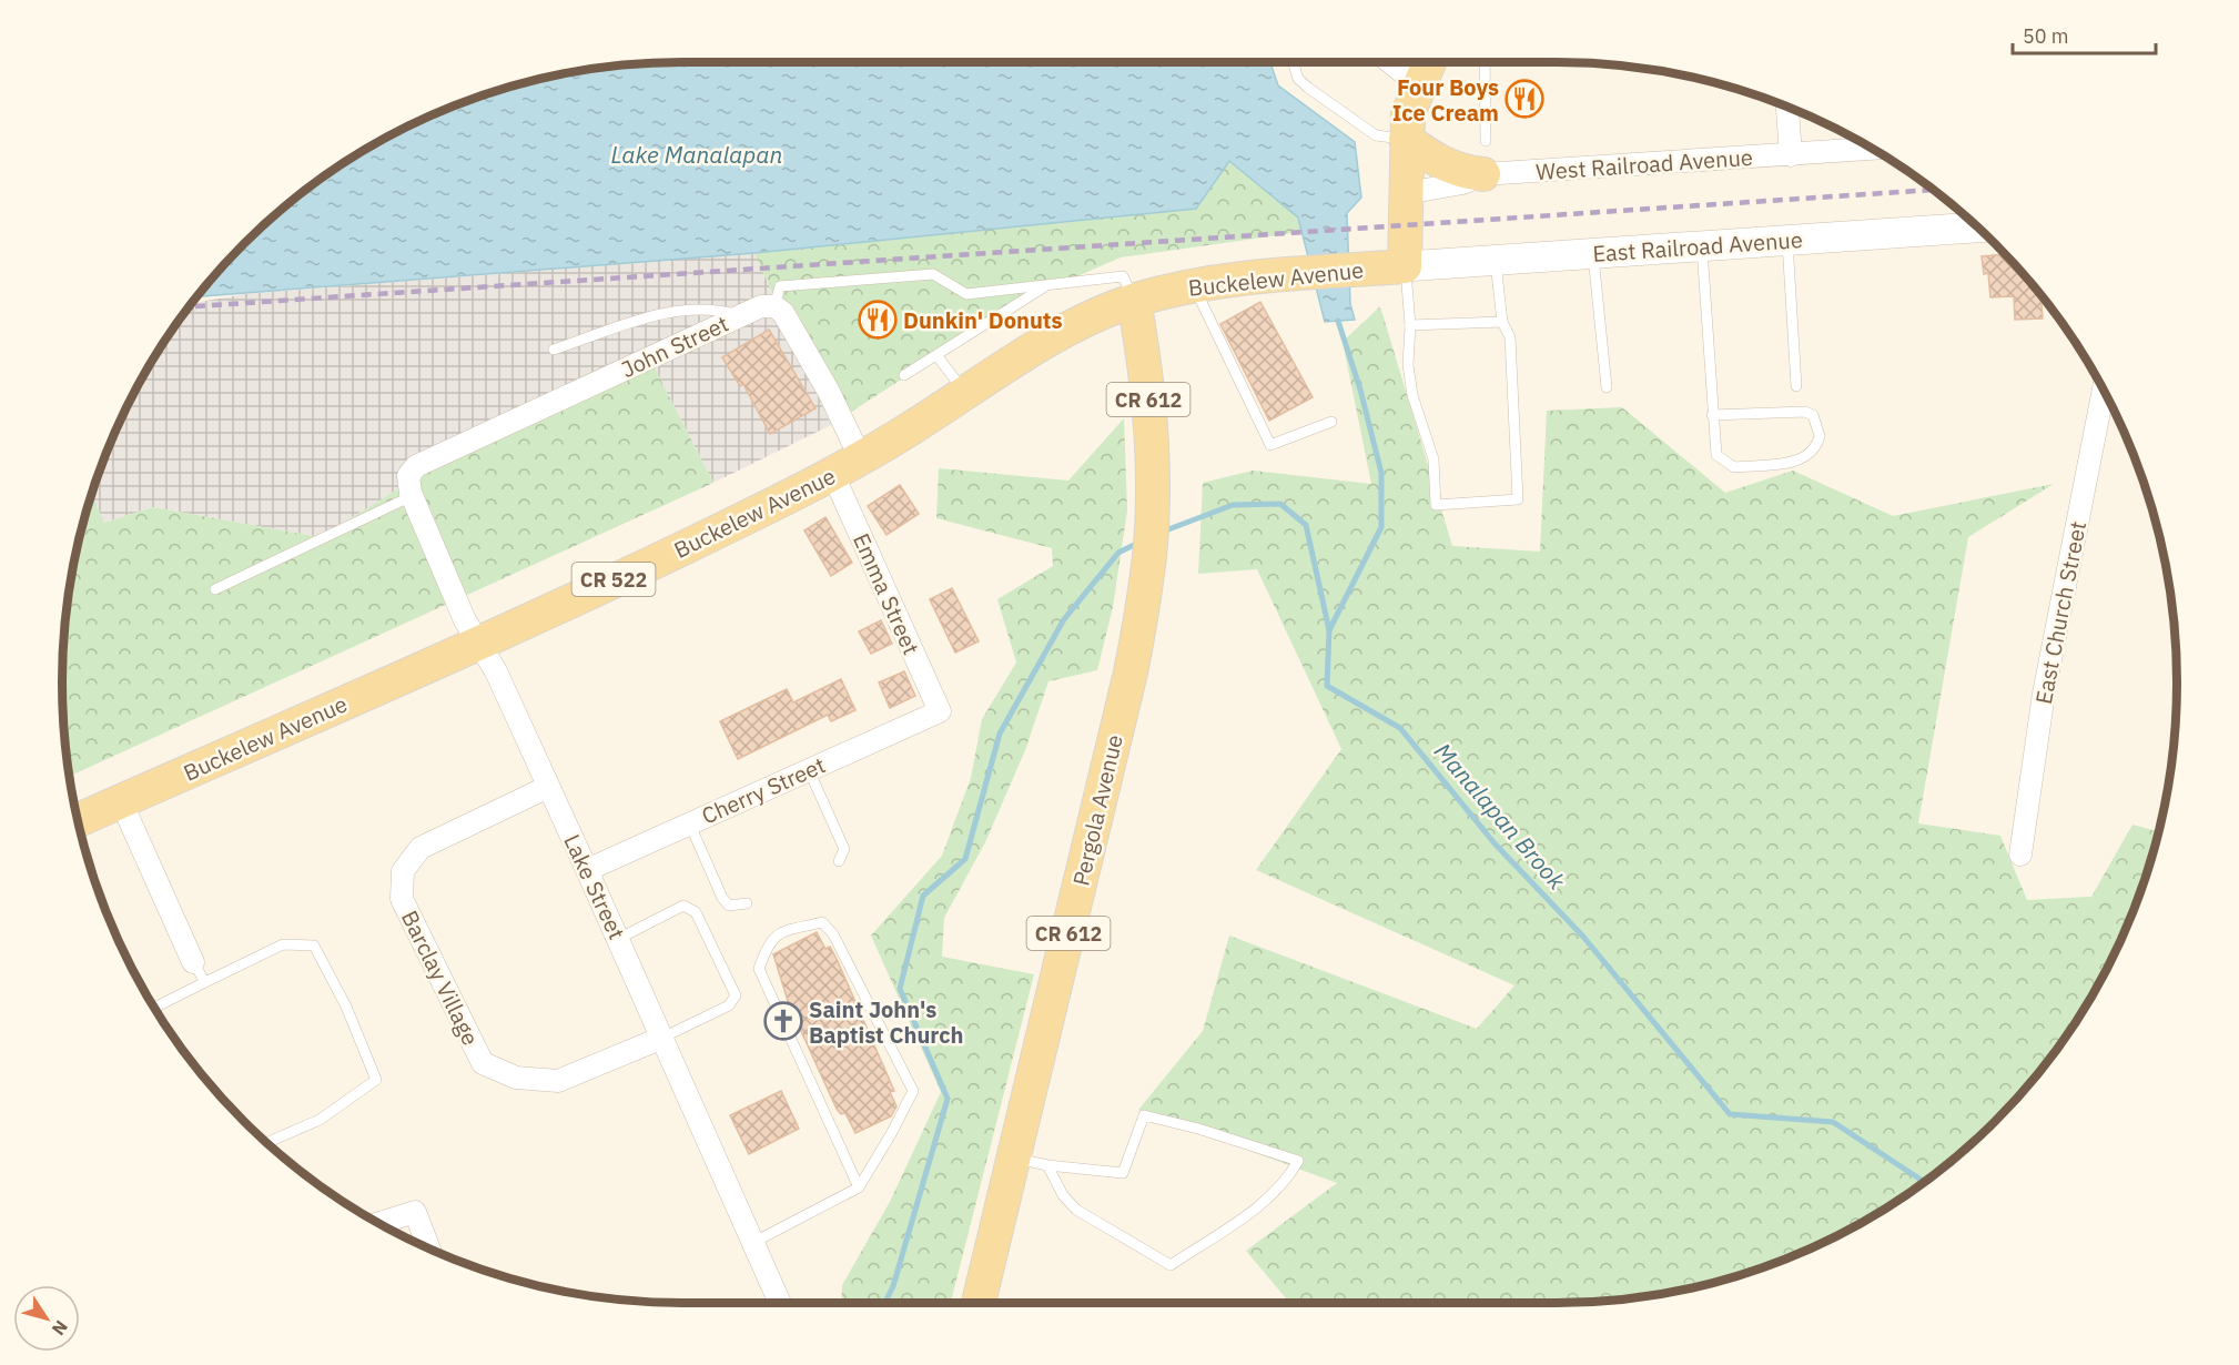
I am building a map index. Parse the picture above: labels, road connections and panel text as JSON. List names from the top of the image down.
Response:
{
  "streets": {
    "main road": [
      "Buckelew Avenue",
      "CR 612",
      "CR 522",
      "Pergola Avenue"
    ],
    "street": [
      "West Railroad Avenue",
      "East Railroad Avenue",
      "John Street",
      "Emma Street",
      "East Church Street",
      "Cherry Street",
      "Lake Street",
      "Barclay Village"
    ]
  },
  "crossings": [
    ["East Railroad Avenue", "Buckelew Avenue"],
    ["Buckelew Avenue", "Emma Street"],
    ["Buckelew Avenue", "Pergola Avenue"],
    ["Buckelew Avenue", "Lake Street"],
    ["John Street", "Lake Street"],
    ["Emma Street", "Cherry Street"],
    ["Cherry Street", "Lake Street"],
    ["Lake Street", "Barclay Village"]
  ],
  "water": ["Lake Manalapan", "Manalapan Brook"],
  "places": {
    "restaurant": ["Four Boys Ice Cream", "Dunkin' Donuts"],
    "church": ["Saint John's Baptist Church"]
  },
  "scale_bar": "50 m",
  "north": "bottom right"
}
